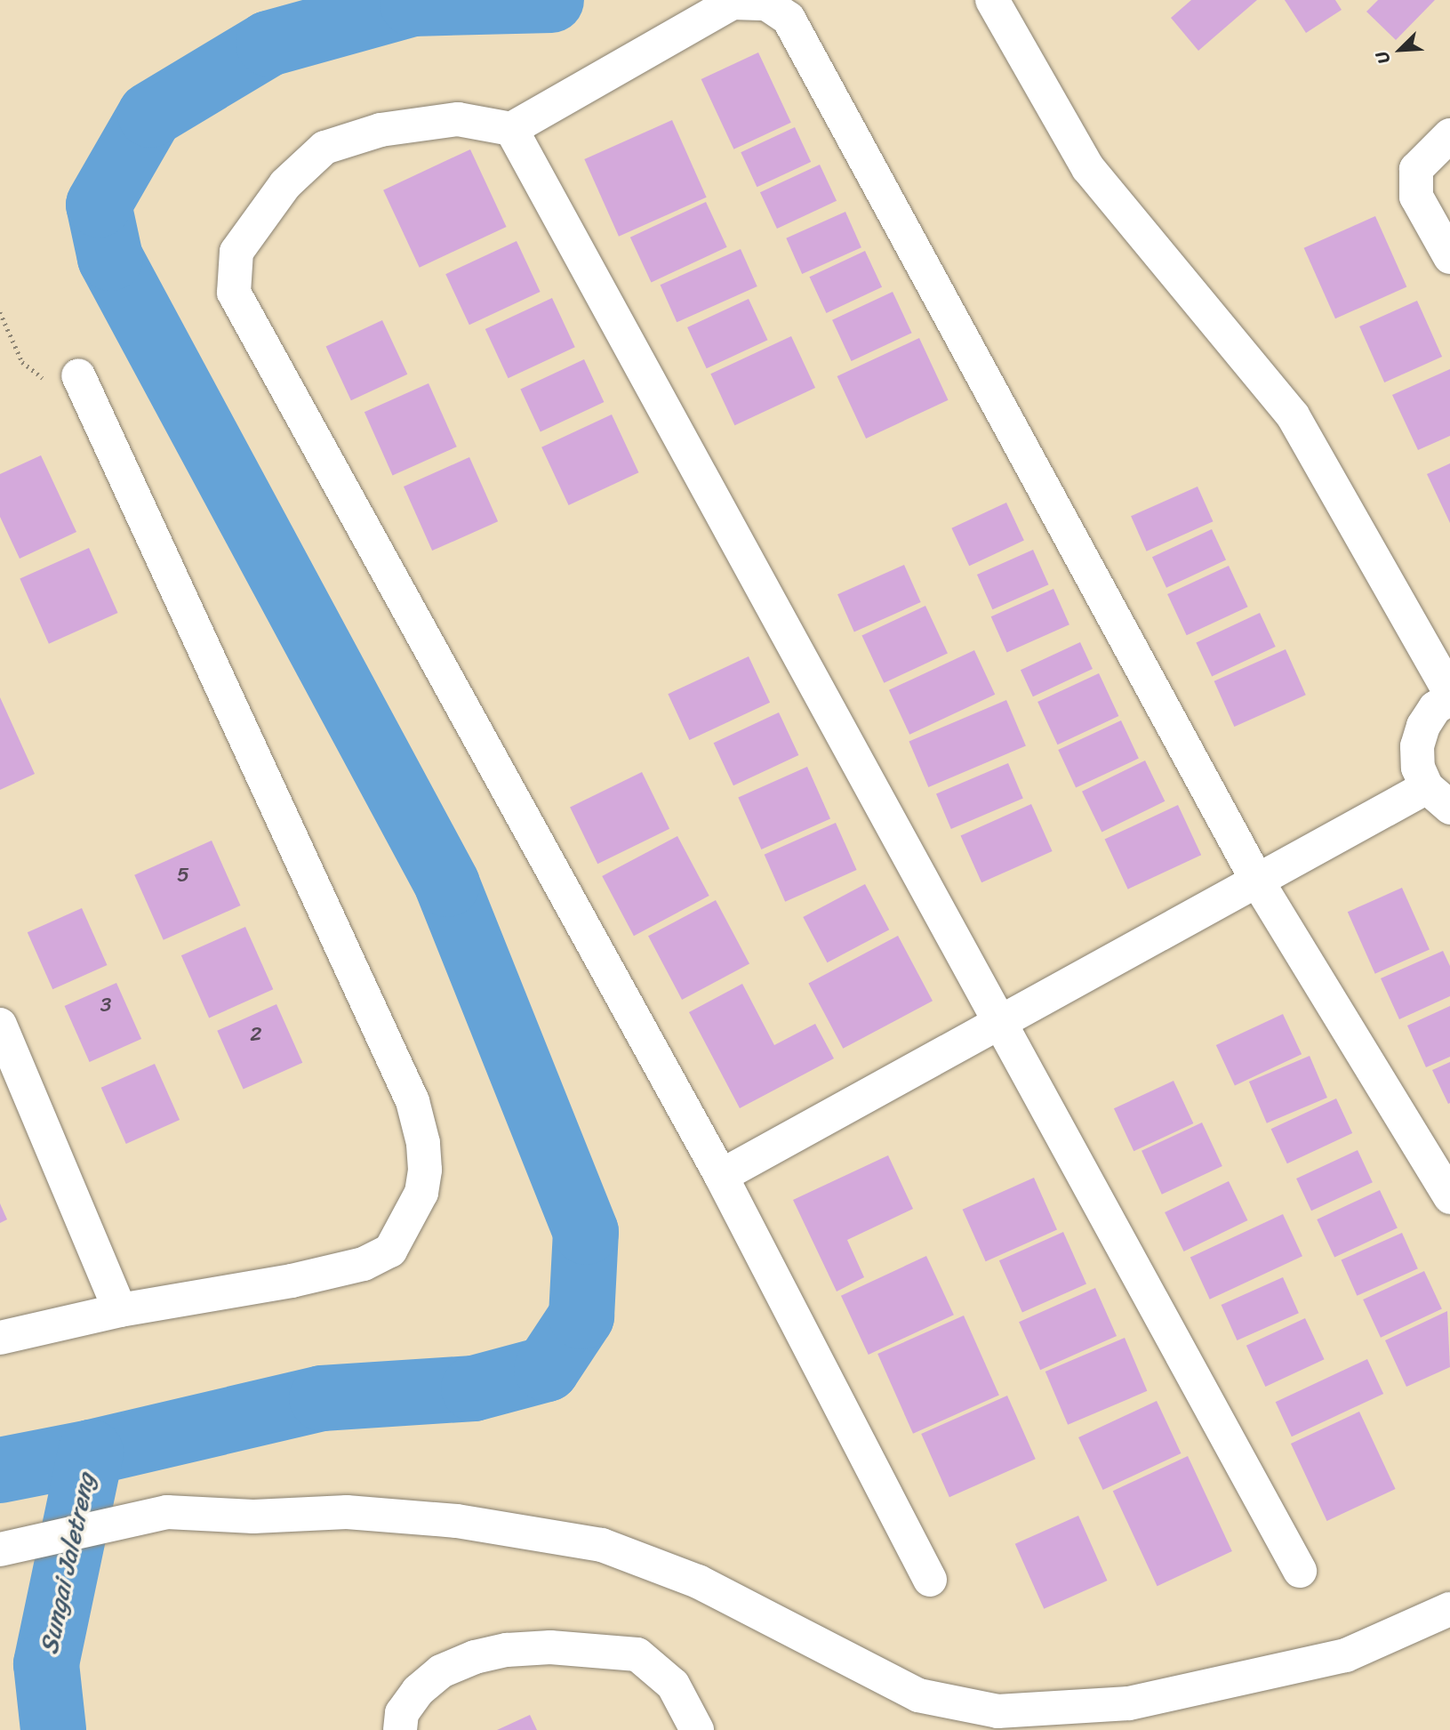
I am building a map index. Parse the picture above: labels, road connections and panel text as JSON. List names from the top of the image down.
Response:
{
  "water": ["Sungai Jaletreng"],
  "house_numbers": ["5", "3", "2"],
  "north": "bottom left"
}
